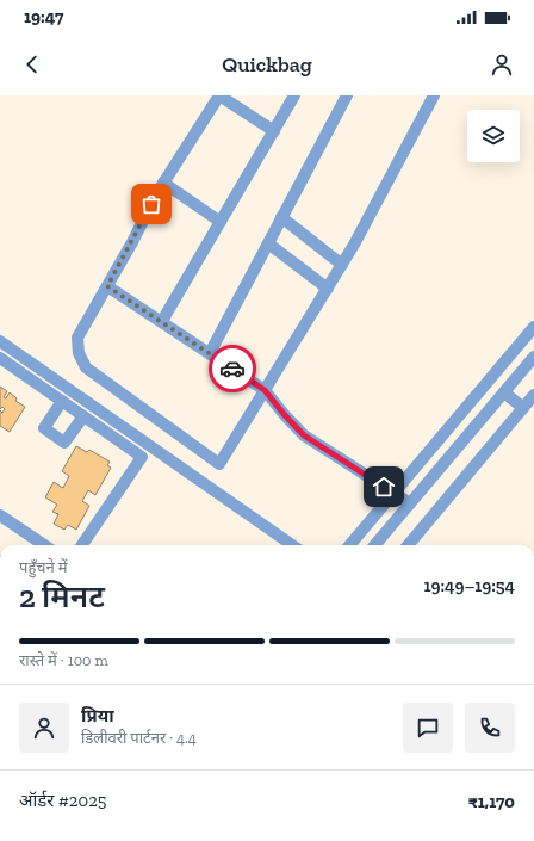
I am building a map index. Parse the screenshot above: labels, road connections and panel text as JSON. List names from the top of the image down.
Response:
{
  "page": {
    "status": "19:47",
    "header": "Quickbag",
    "heading": ["2 मिनट", "पहुँचने में", "19:49–19:54"],
    "panel": [
      "प्रिया",
      "डिलीवरी पार्टनर · 4.4",
      "ऑर्डर #2025",
      "₹1,170"
    ],
    "bar": "रास्ते में · 100 m"
  }
}
